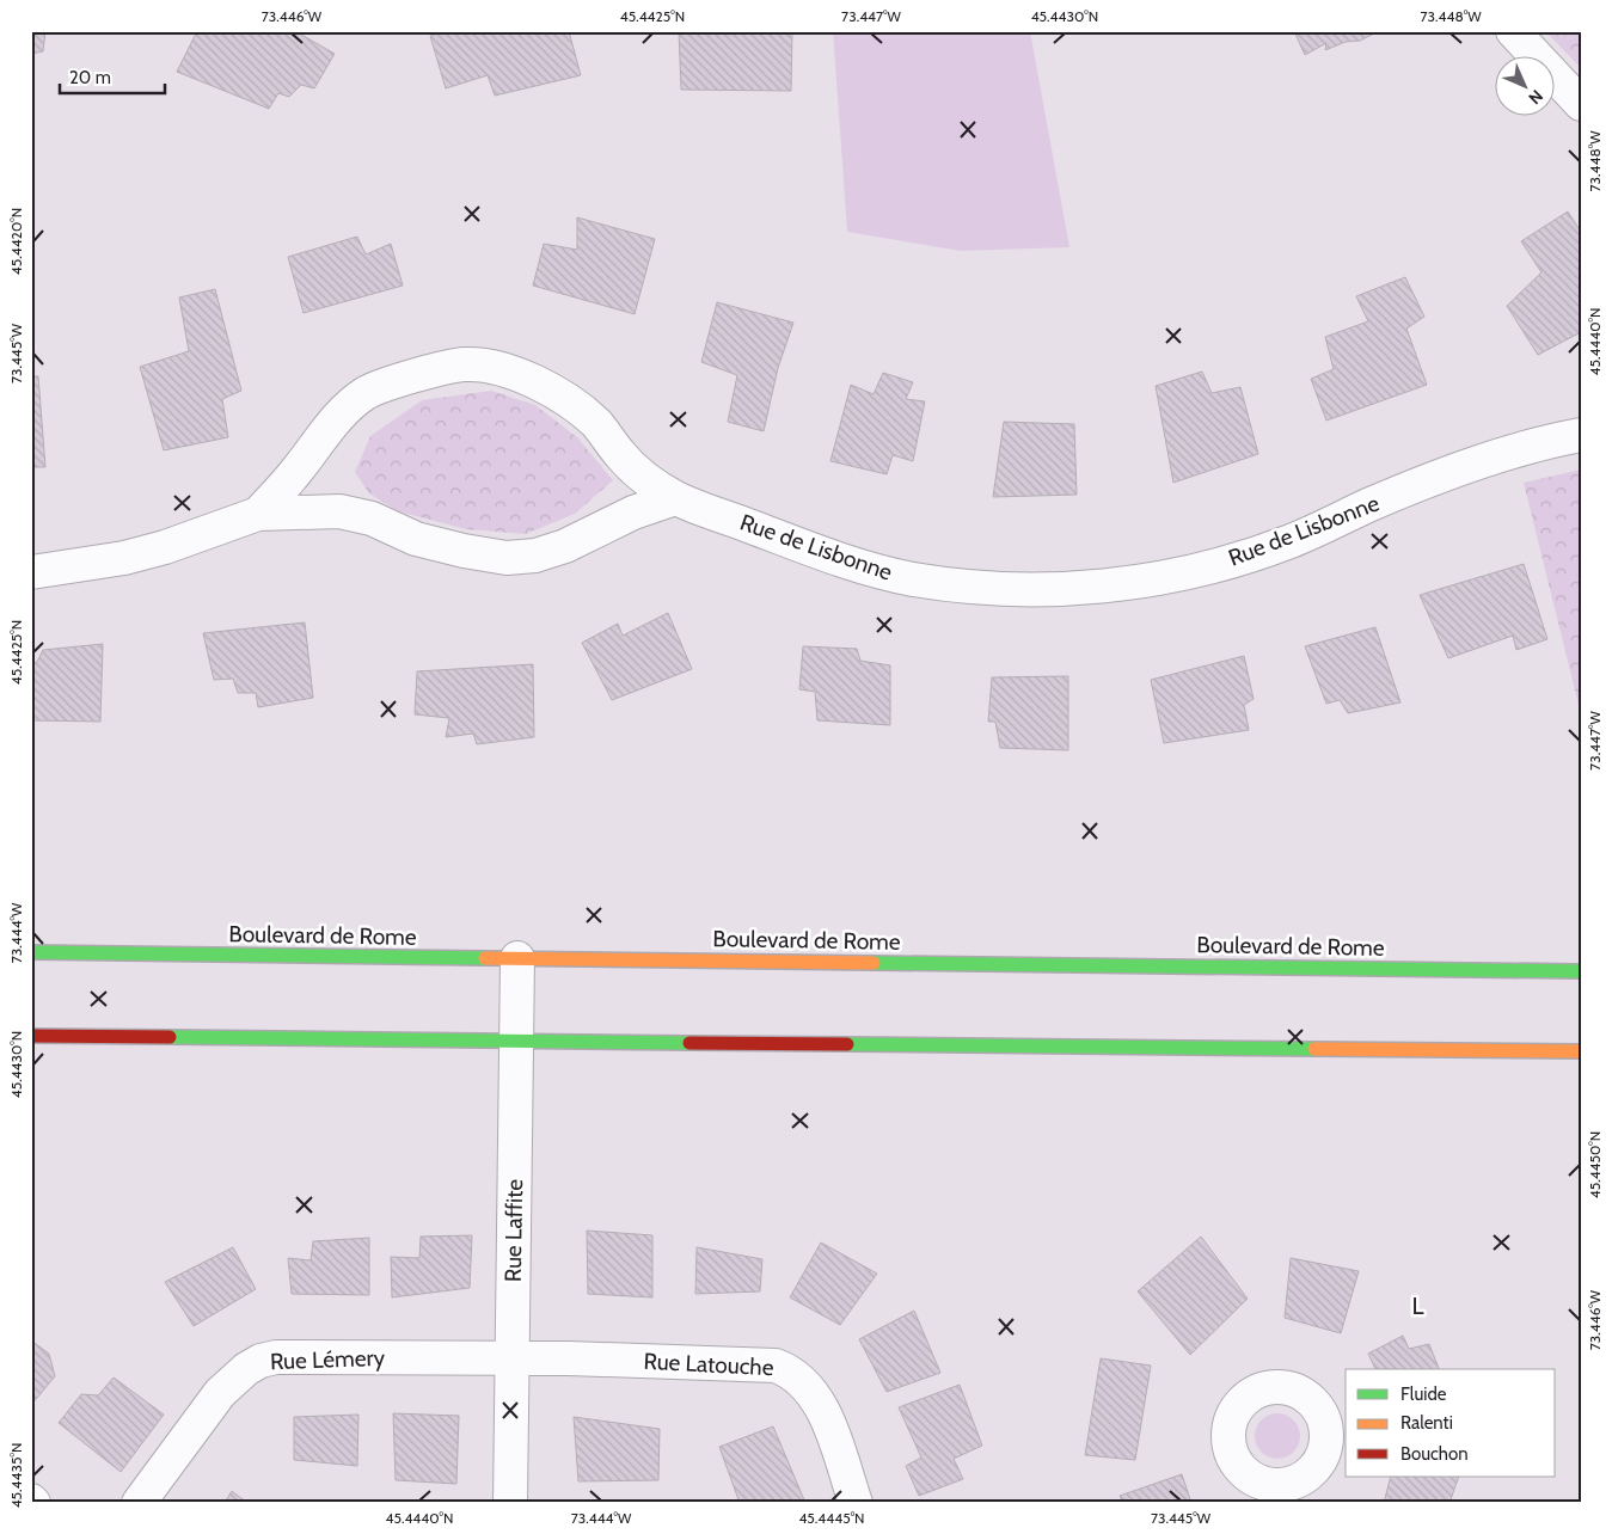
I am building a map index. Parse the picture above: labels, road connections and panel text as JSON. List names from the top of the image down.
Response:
{
  "streets": {
    "main road": ["Boulevard de Rome"],
    "street": [
      "Rue de Lisbonne",
      "Rue Laffite",
      "Rue Lémery",
      "Rue Latouche"
    ]
  },
  "crossings": [
    ["Boulevard de Rome", "Rue Laffite"],
    ["Rue Laffite", "Rue Lémery"],
    ["Rue Laffite", "Rue Latouche"],
    ["Rue Lémery", "Rue Latouche"]
  ],
  "districts": ["L"],
  "legend": ["Fluide", "Ralenti", "Bouchon"],
  "scale_bar": "20 m",
  "north": "bottom right",
  "coordinates": [
    "73.446°W",
    "45.4425°N",
    "73.447°W",
    "45.4430°N",
    "73.448°W",
    "45.4420°N",
    "45.4440°N",
    "73.445°W",
    "73.444°W",
    "45.4450°N",
    "45.4435°N",
    "45.4445°N"
  ]
}
